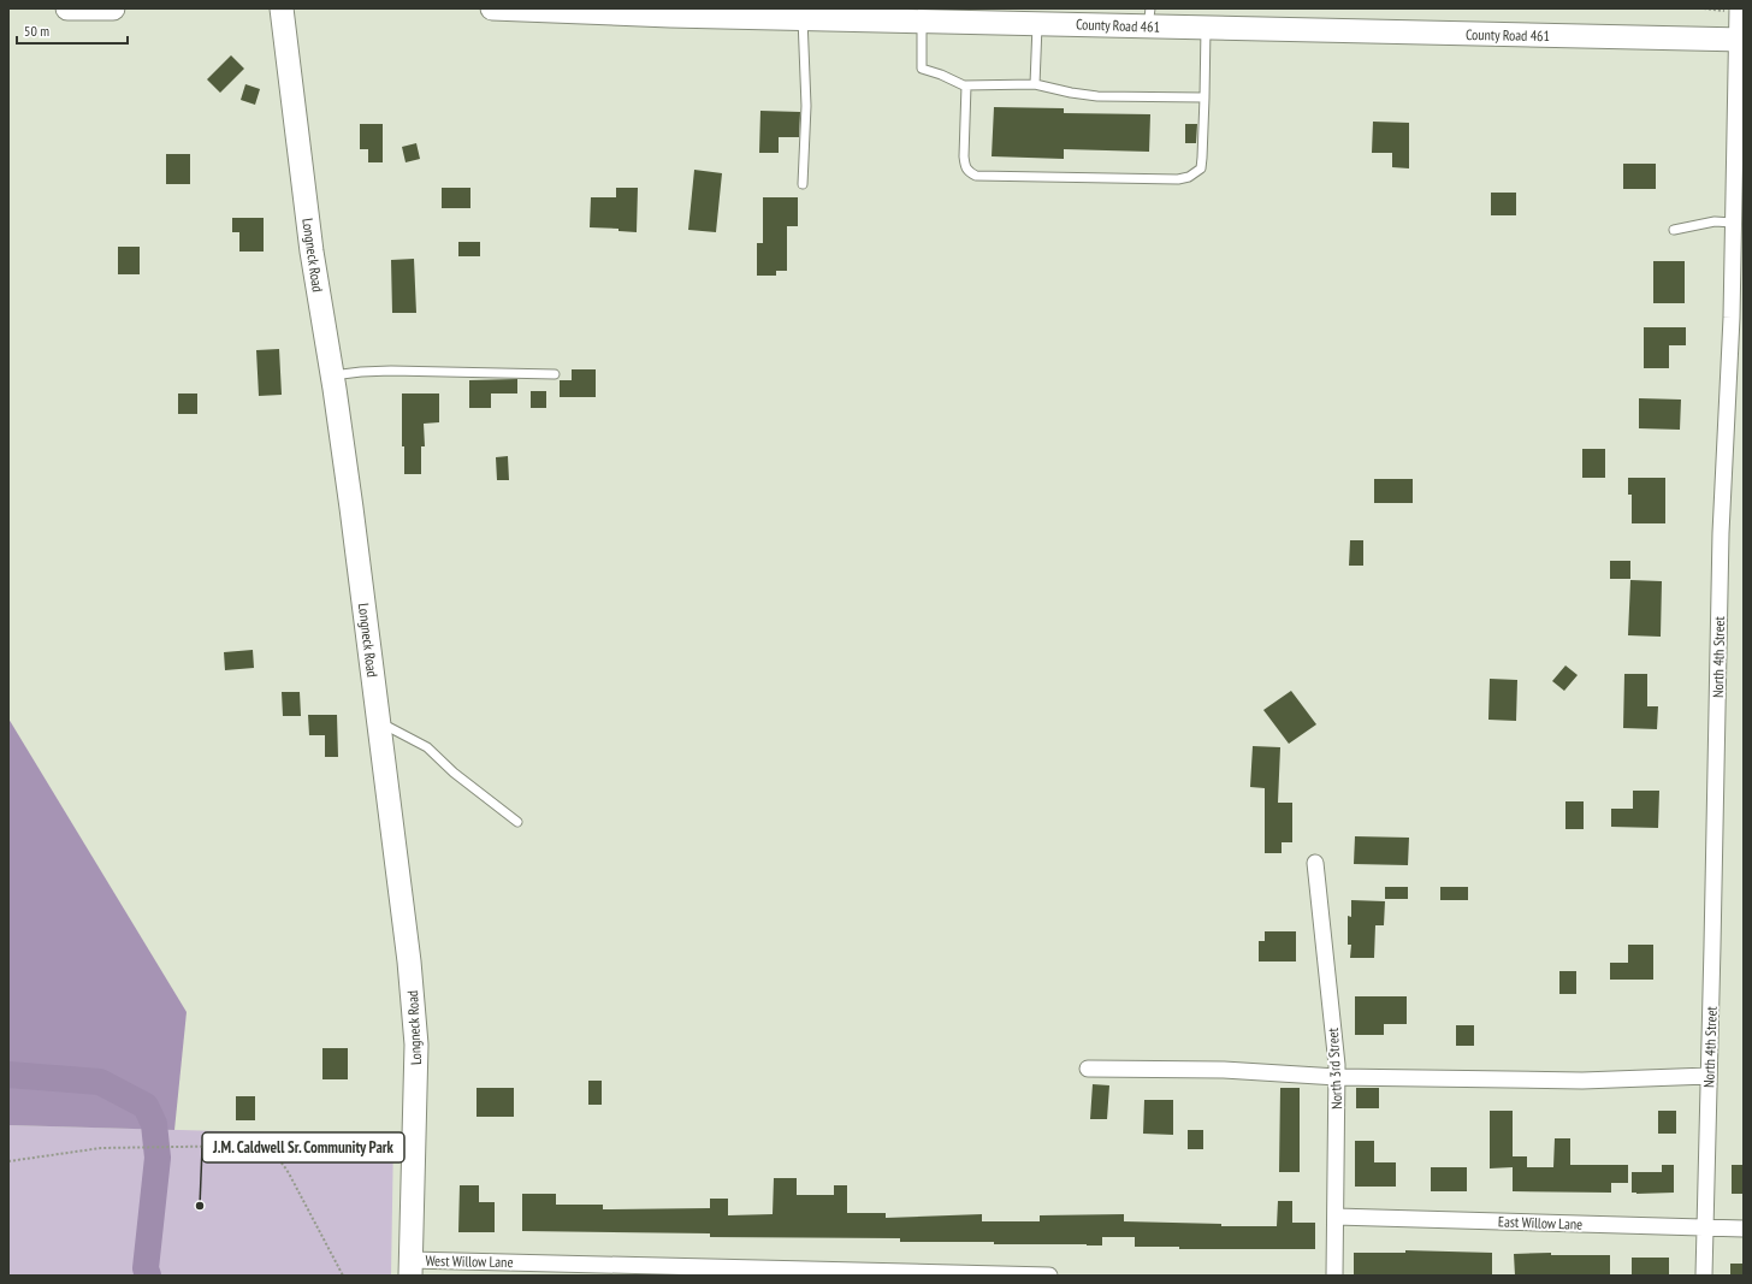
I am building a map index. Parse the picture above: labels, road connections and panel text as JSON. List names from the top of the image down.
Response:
{
  "streets": {
    "main road": ["County Road 461", "Longneck Road"],
    "street": [
      "North 4th Street",
      "North 3rd Street",
      "East Willow Lane",
      "West Willow Lane"
    ]
  },
  "crossings": [
    ["County Road 461", "North 4th Street"],
    ["Longneck Road", "West Willow Lane"],
    ["North 4th Street", "East Willow Lane"],
    ["North 3rd Street", "East Willow Lane"]
  ],
  "places": ["J.M. Caldwell Sr. Community Park"],
  "scale_bar": "50 m"
}
